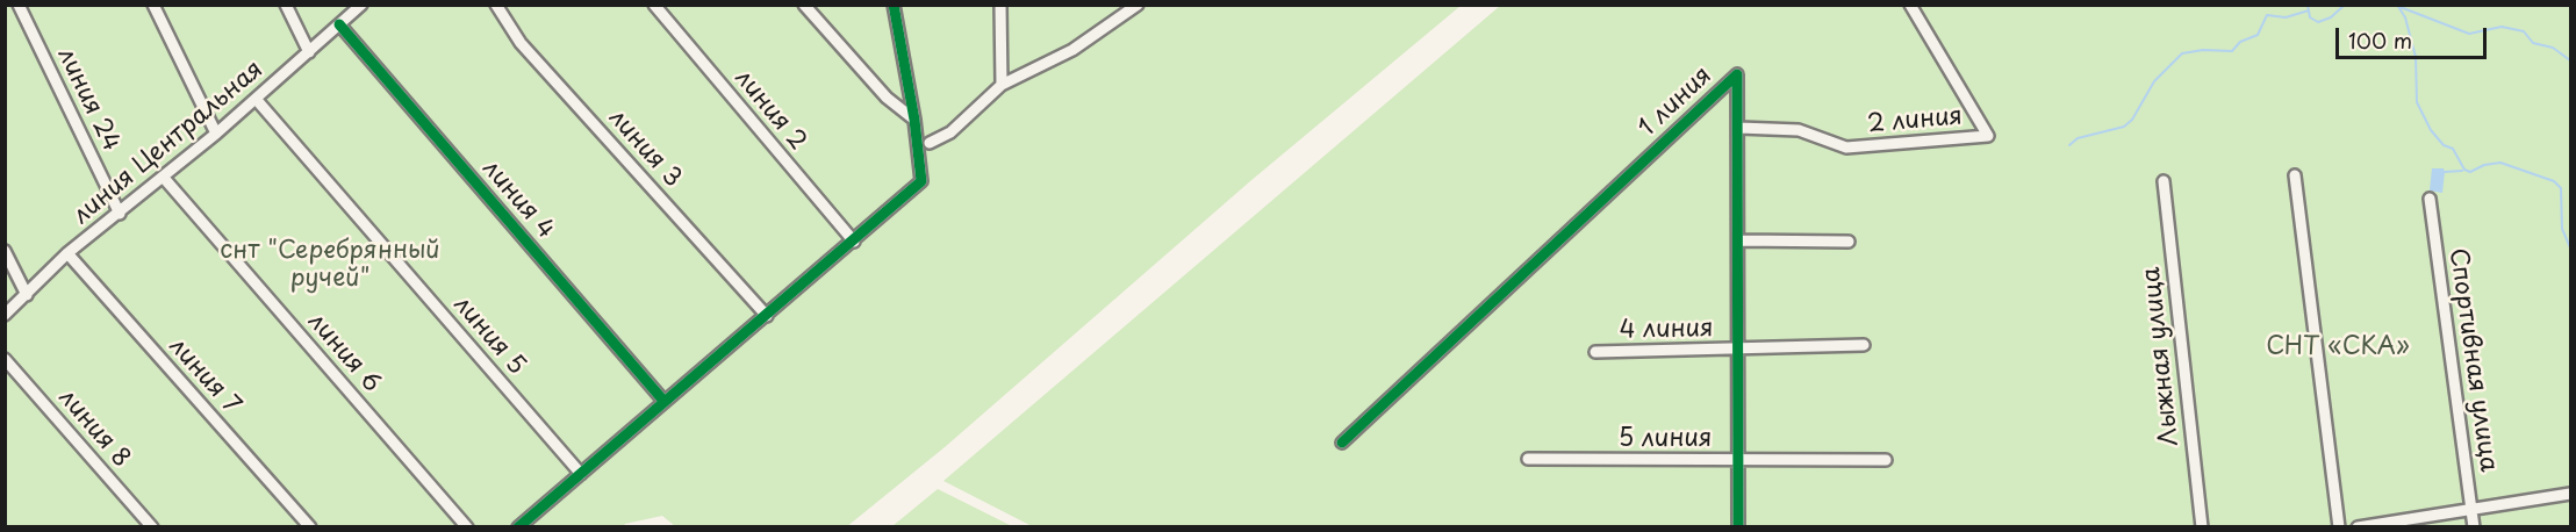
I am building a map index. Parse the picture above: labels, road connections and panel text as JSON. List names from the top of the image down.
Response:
{
  "streets": {
    "street": [
      "линия 24",
      "1 линия",
      "линия 2",
      "2 линия",
      "линия Центральная",
      "линия 3",
      "линия 4",
      "4 линия",
      "линия 5",
      "линия 6",
      "Лыжная улица",
      "Спортивная улица",
      "линия 7",
      "линия 8",
      "5 линия"
    ]
  },
  "crossings": [
    ["линия 24", "линия Центральная"],
    ["1 линия", "2 линия"],
    ["1 линия", "4 линия"],
    ["1 линия", "5 линия"],
    ["линия Центральная", "линия 4"],
    ["линия Центральная", "линия 5"],
    ["линия Центральная", "линия 6"],
    ["линия Центральная", "линия 7"]
  ],
  "parks": ["снт \"Серебрянный ручей\"", "СНТ «СКА»"],
  "scale_bar": "100 m"
}
